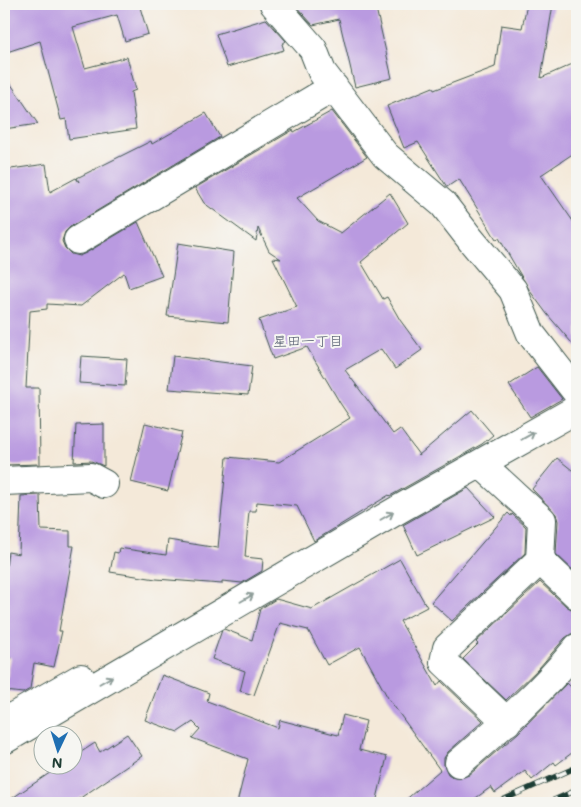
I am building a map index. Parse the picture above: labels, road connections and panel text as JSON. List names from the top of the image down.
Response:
{
  "districts": ["星田一丁目"],
  "north": "bottom"
}
